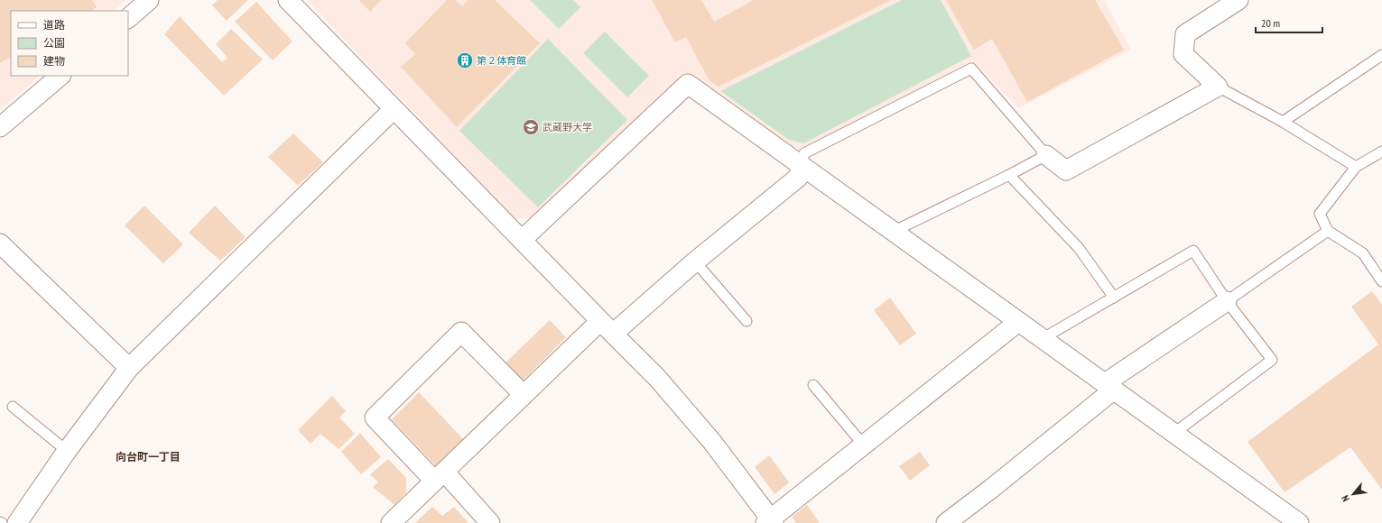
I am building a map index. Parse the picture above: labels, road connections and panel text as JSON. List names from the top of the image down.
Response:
{
  "districts": ["向台町一丁目"],
  "places": {
    "building": ["第２体育館"],
    "school or university": ["武蔵野大学"]
  },
  "legend": ["道路", "公園", "建物"],
  "scale_bar": "20 m",
  "north": "bottom left"
}
